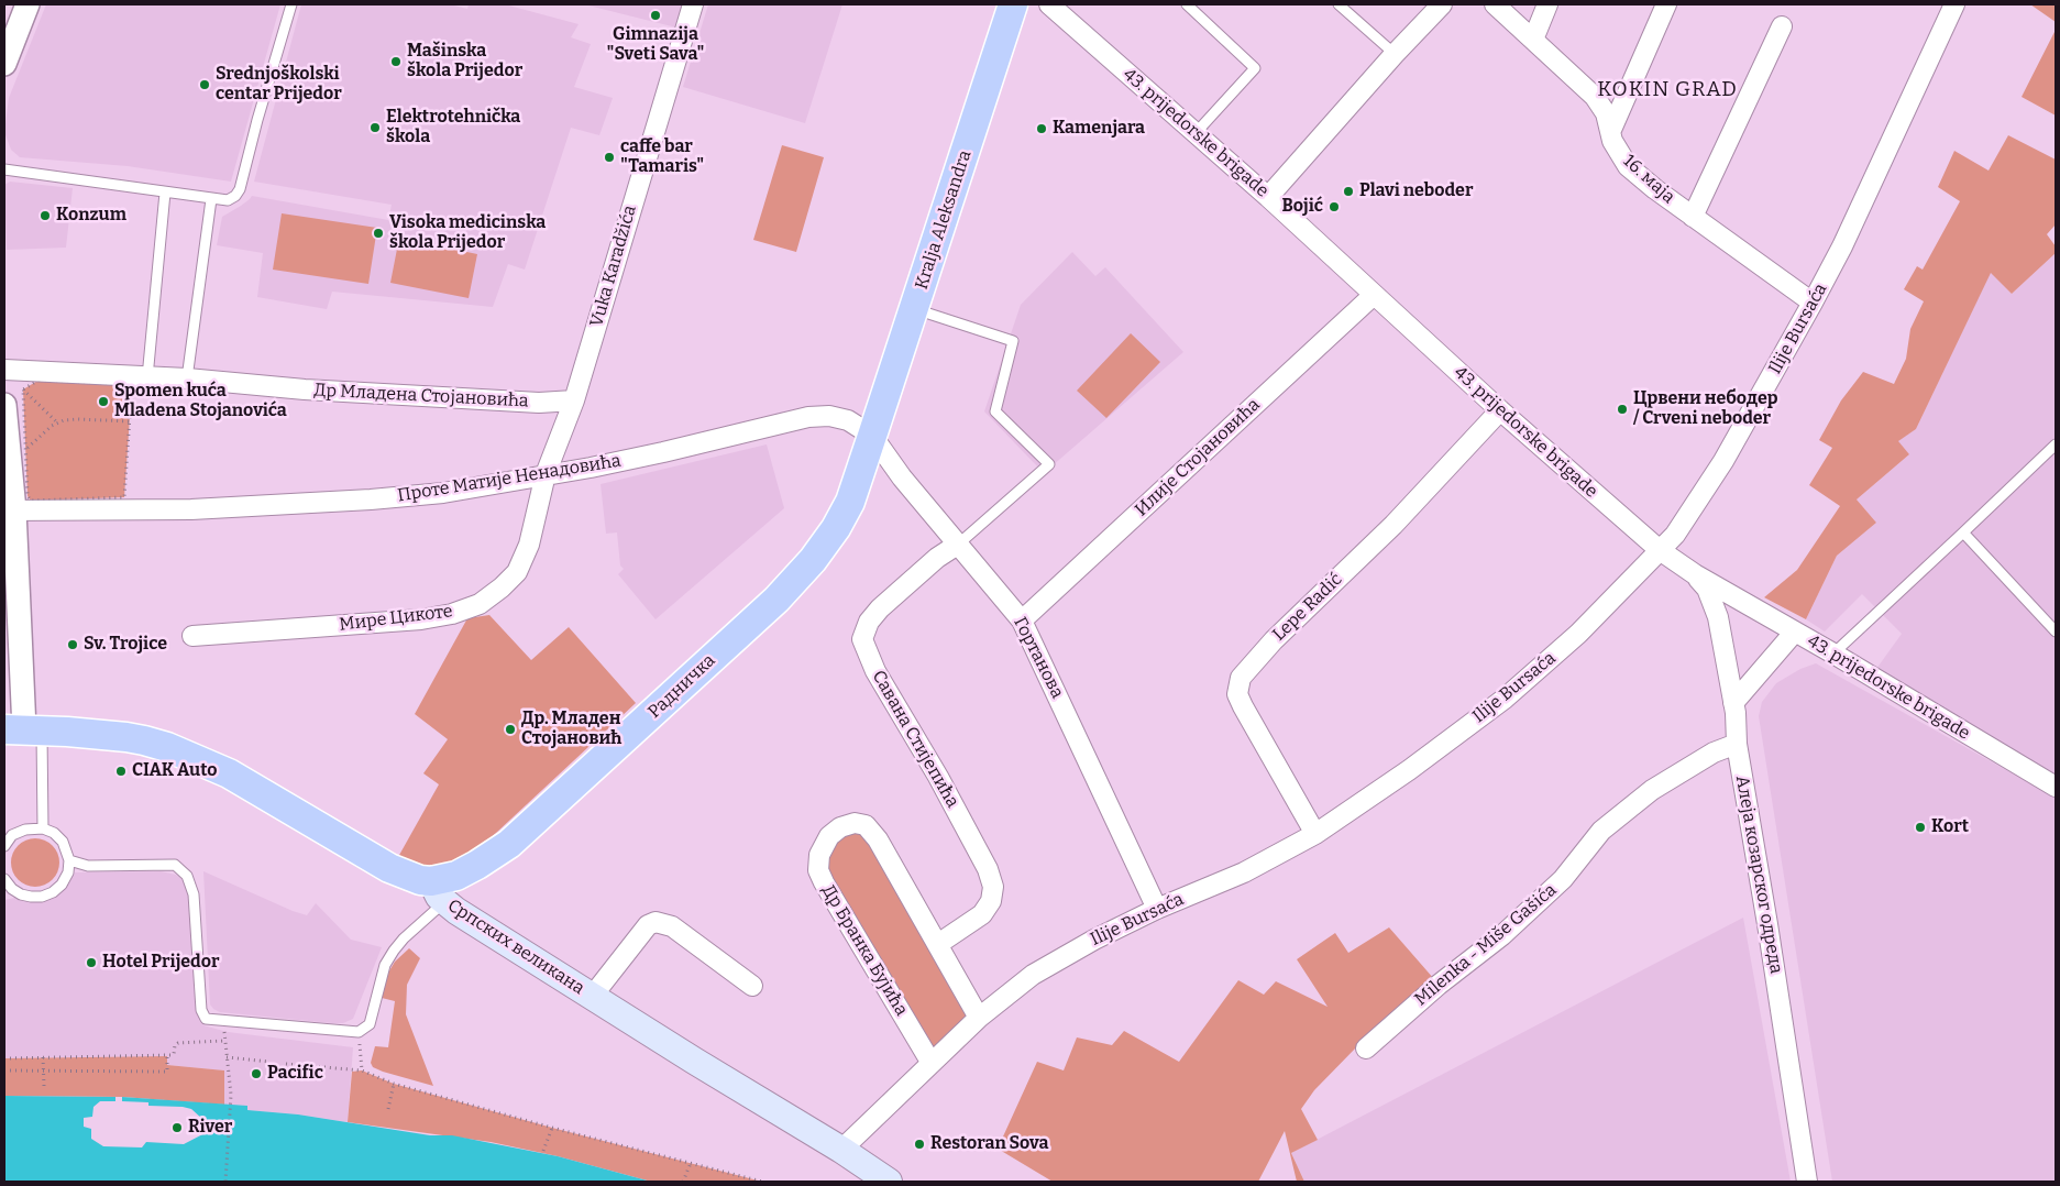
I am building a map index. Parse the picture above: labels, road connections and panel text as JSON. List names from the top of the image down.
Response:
{
  "streets": {
    "main road": ["Kralja Aleksandra", "Радничка", "Српских великана"],
    "street": [
      "43. prijedorske brigade",
      "16. маја",
      "Vuka Karadžića",
      "Ilije Bursaća",
      "Др Младена Стојановића",
      "Илије Стојановића",
      "Проте Матије Ненадовића",
      "Lepe Radić",
      "Мире Цикоте",
      "Гортанова",
      "Савана Стијепића",
      "Алеја козарског одреда",
      "Milenka - Miše Gašića",
      "Др Бранка Бујића"
    ]
  },
  "crossings": [
    ["43. prijedorske brigade", "Ilije Bursaća"],
    ["43. prijedorske brigade", "Илије Стојановића"],
    ["43. prijedorske brigade", "Lepe Radić"],
    ["43. prijedorske brigade", "Алеја козарског одреда"],
    ["16. маја", "Ilije Bursaća"],
    ["Kralja Aleksandra", "Проте Матије Ненадовића"],
    ["Kralja Aleksandra", "Гортанова"],
    ["Kralja Aleksandra", "Радничка"],
    ["Vuka Karadžića", "Др Младена Стојановића"],
    ["Vuka Karadžića", "Проте Матије Ненадовића"],
    ["Vuka Karadžića", "Мире Цикоте"],
    ["Ilije Bursaća", "Lepe Radić"],
    ["Ilije Bursaća", "Гортанова"],
    ["Ilije Bursaća", "Српских великана"],
    ["Ilije Bursaća", "Др Бранка Бујића"],
    ["Илије Стојановића", "Гортанова"],
    ["Проте Матије Ненадовића", "Мире Цикоте"],
    ["Проте Матије Ненадовића", "Гортанова"],
    ["Проте Матије Ненадовића", "Радничка"],
    ["Гортанова", "Радничка"],
    ["Гортанова", "Савана Стијепића"],
    ["Радничка", "Српских великана"],
    ["Савана Стијепића", "Др Бранка Бујића"],
    ["Алеја козарског одреда", "Milenka - Miše Gašića"]
  ],
  "districts": ["KOKIN GRAD"],
  "places": [
    "Gimnazija \"Sveti Sava\"",
    "Mašinska škola Prijedor",
    "Srednjoškolski centar Prijedor",
    "Elektrotehnička škola",
    "Kamenjara",
    "caffe bar \"Tamaris\"",
    "Plavi neboder",
    "Bojić",
    "Konzum",
    "Visoka medicinska škola Prijedor",
    "Spomen kuća Mladena Stojanovića",
    "Црвени небодер / Crveni neboder",
    "Sv. Trojice",
    "Др. Младен Стојановић",
    "CIAK Auto",
    "Kort",
    "Hotel Prijedor",
    "Pacific",
    "River",
    "Restoran Sova"
  ]
}
